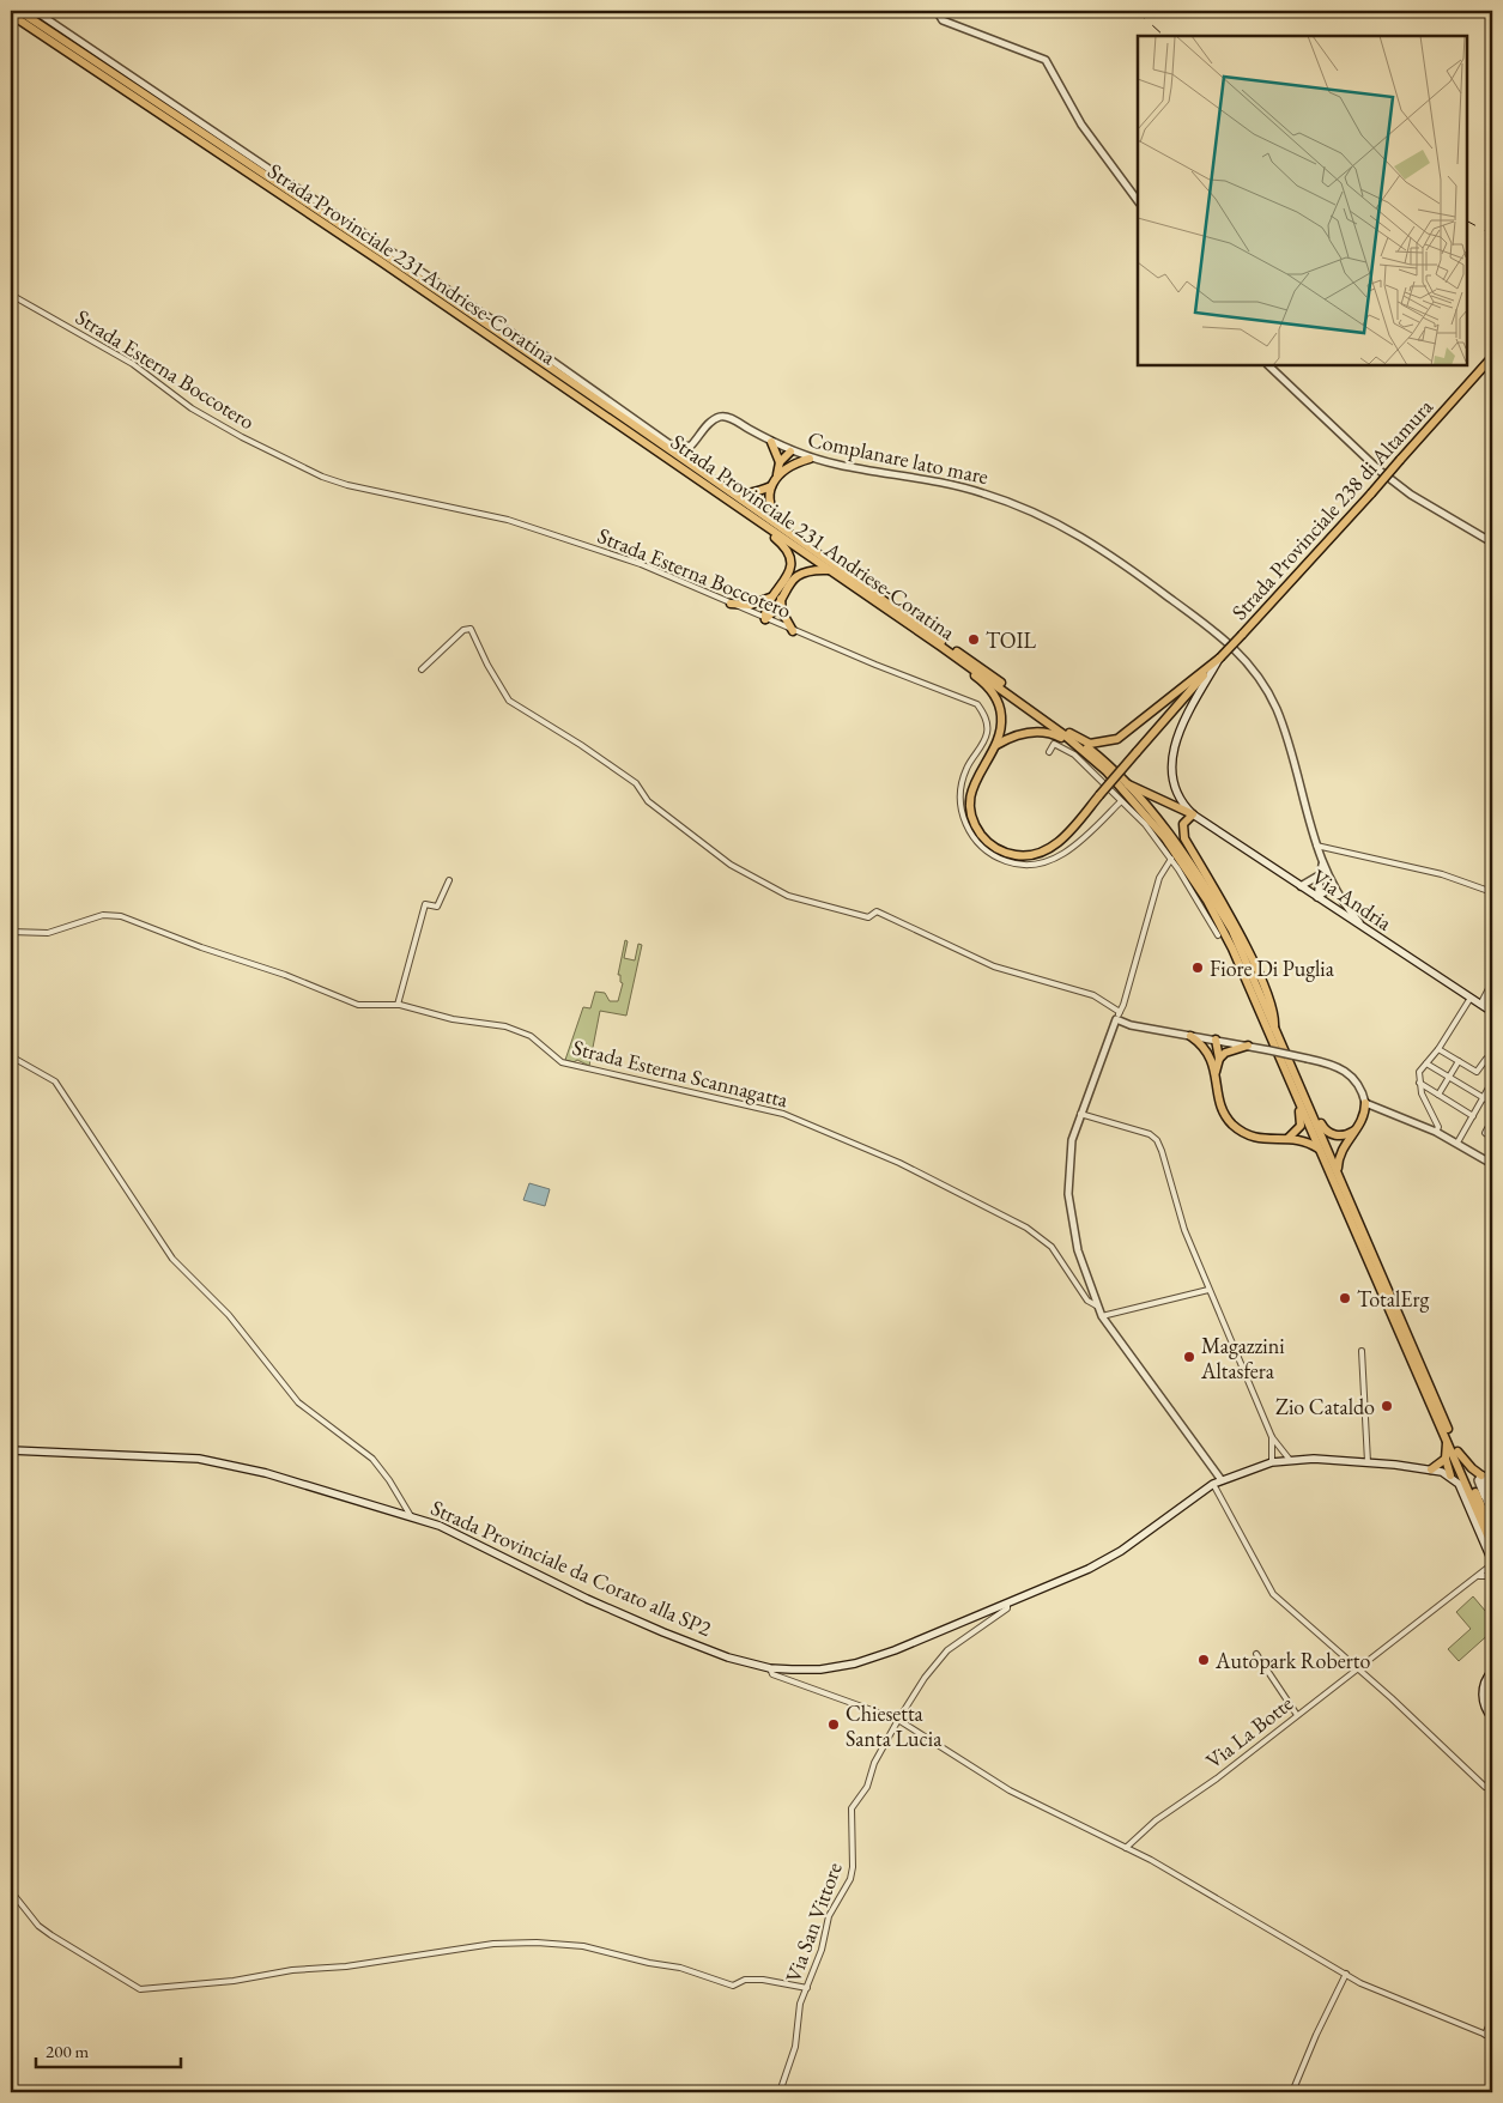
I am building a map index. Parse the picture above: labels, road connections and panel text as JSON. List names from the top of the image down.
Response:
{
  "streets": {
    "main road": [
      "Strada Provinciale 231 Andriese-Coratina",
      "Strada Provinciale 238 di Altamura",
      "Via Andria",
      "Strada Provinciale da Corato alla SP2"
    ],
    "street": [
      "Strada Esterna Boccotero",
      "Complanare lato mare",
      "Strada Esterna Scannagatta",
      "Via La Botte",
      "Via San Vittore"
    ]
  },
  "crossings": [
    ["Complanare lato mare", "Via Andria"],
    ["Strada Provinciale 238 di Altamura", "Via Andria"],
    ["Strada Provinciale da Corato alla SP2", "Via San Vittore"]
  ],
  "places": [
    "TOIL",
    "Fiore Di Puglia",
    "TotalErg",
    "Magazzini Altasfera",
    "Zio Cataldo",
    "Autopark Roberto",
    "Chiesetta Santa Lucia"
  ],
  "scale_bar": "200 m"
}
